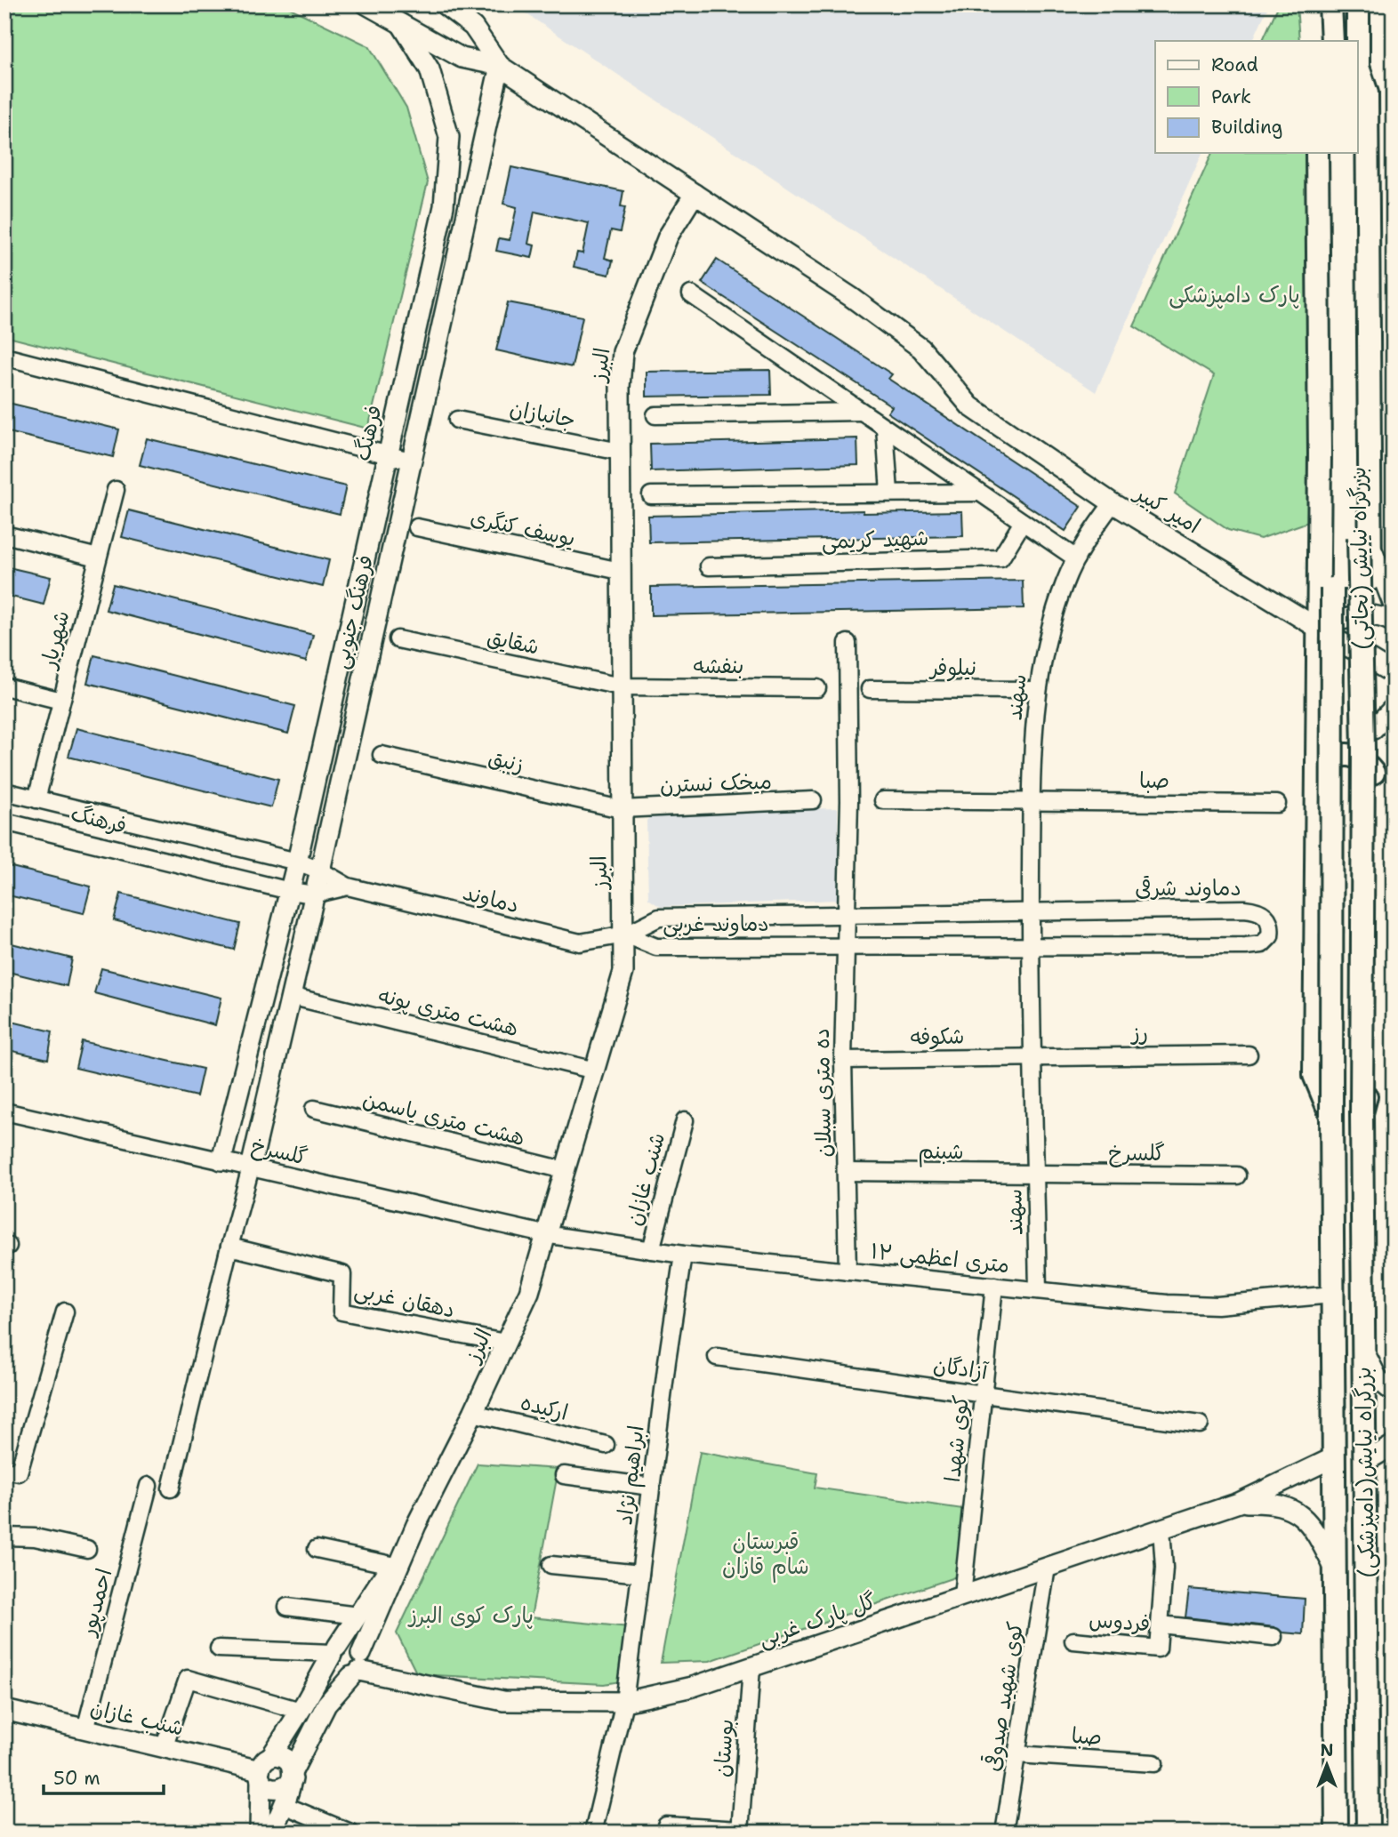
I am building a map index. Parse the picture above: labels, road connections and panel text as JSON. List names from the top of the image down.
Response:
{
  "streets": {
    "highway": ["بزرگراه نیایش (نجاتی)", "بزرگراه نیایش(دامپزشکی)"],
    "main road": [
      "البرز",
      "فرهنگ",
      "امیر کبیر",
      "فرهنگ جنوبی",
      "شنب غازان",
      "گل پارک غربی"
    ],
    "street": [
      "جانبازان",
      "یوسف کنگری",
      "شهید کریمی",
      "شهریار",
      "شقایق",
      "بنفشه",
      "نیلوفر",
      "سهند",
      "زنبق",
      "صبا",
      "میخک نسترن",
      "دماوند شرقی",
      "دماوند",
      "دماوند غربی",
      "هشت متری پونه",
      "رز",
      "شکوفه",
      "ده متری سبلان",
      "هشت متری یاسمن",
      "گلسرخ",
      "شبنم",
      "۱۲ متری اعظمی",
      "دهقان غربی",
      "آزادگان",
      "ارکیده",
      "کوی شهدا",
      "ابراهیم نژاد",
      "احمدپور",
      "فردوس",
      "کوی شهید صدوقی",
      "بوستان"
    ]
  },
  "crossings": [
    ["البرز", "جانبازان"],
    ["البرز", "امیر کبیر"],
    ["البرز", "یوسف کنگری"],
    ["البرز", "شقایق"],
    ["البرز", "بنفشه"],
    ["البرز", "زنبق"],
    ["البرز", "میخک نسترن"],
    ["البرز", "دماوند"],
    ["البرز", "دماوند غربی"],
    ["البرز", "هشت متری پونه"],
    ["البرز", "هشت متری یاسمن"],
    ["البرز", "گلسرخ"],
    ["البرز", "شنب غازان"],
    ["البرز", "۱۲ متری اعظمی"],
    ["البرز", "دهقان غربی"],
    ["البرز", "ارکیده"],
    ["البرز", "گل پارک غربی"],
    ["فرهنگ", "فرهنگ جنوبی"],
    ["فرهنگ", "شهریار"],
    ["فرهنگ", "دماوند"],
    ["فرهنگ", "گلسرخ"],
    ["امیر کبیر", "فرهنگ جنوبی"],
    ["امیر کبیر", "سهند"],
    ["بزرگراه نیایش (نجاتی)", "بزرگراه نیایش(دامپزشکی)"],
    ["فرهنگ جنوبی", "هشت متری پونه"],
    ["فرهنگ جنوبی", "گلسرخ"],
    ["شقایق", "بنفشه"],
    ["نیلوفر", "سهند"],
    ["سهند", "صبا"],
    ["سهند", "دماوند شرقی"],
    ["سهند", "دماوند غربی"],
    ["سهند", "رز"],
    ["سهند", "شکوفه"],
    ["سهند", "گلسرخ"],
    ["سهند", "شبنم"],
    ["سهند", "۱۲ متری اعظمی"],
    ["زنبق", "میخک نسترن"],
    ["صبا", "کوی شهید صدوقی"],
    ["دماوند شرقی", "دماوند غربی"],
    ["دماوند", "دماوند غربی"],
    ["دماوند غربی", "ده متری سبلان"],
    ["رز", "شکوفه"],
    ["شکوفه", "ده متری سبلان"],
    ["ده متری سبلان", "شبنم"],
    ["ده متری سبلان", "۱۲ متری اعظمی"],
    ["گلسرخ", "شبنم"],
    ["گلسرخ", "۱۲ متری اعظمی"],
    ["شنب غازان", "۱۲ متری اعظمی"],
    ["شنب غازان", "احمدپور"],
    ["۱۲ متری اعظمی", "کوی شهدا"],
    ["۱۲ متری اعظمی", "بزرگراه نیایش(دامپزشکی)"],
    ["۱۲ متری اعظمی", "ابراهیم نژاد"],
    ["آزادگان", "کوی شهدا"],
    ["کوی شهدا", "گل پارک غربی"],
    ["ابراهیم نژاد", "گل پارک غربی"],
    ["گل پارک غربی", "فردوس"],
    ["گل پارک غربی", "کوی شهید صدوقی"],
    ["گل پارک غربی", "بوستان"]
  ],
  "parks": ["پارک دامپزشکی", "قبرستان شام قازان", "پارک کوی البرز"],
  "legend": ["Road", "Park", "Building"],
  "scale_bar": "50 m",
  "north": "top"
}
